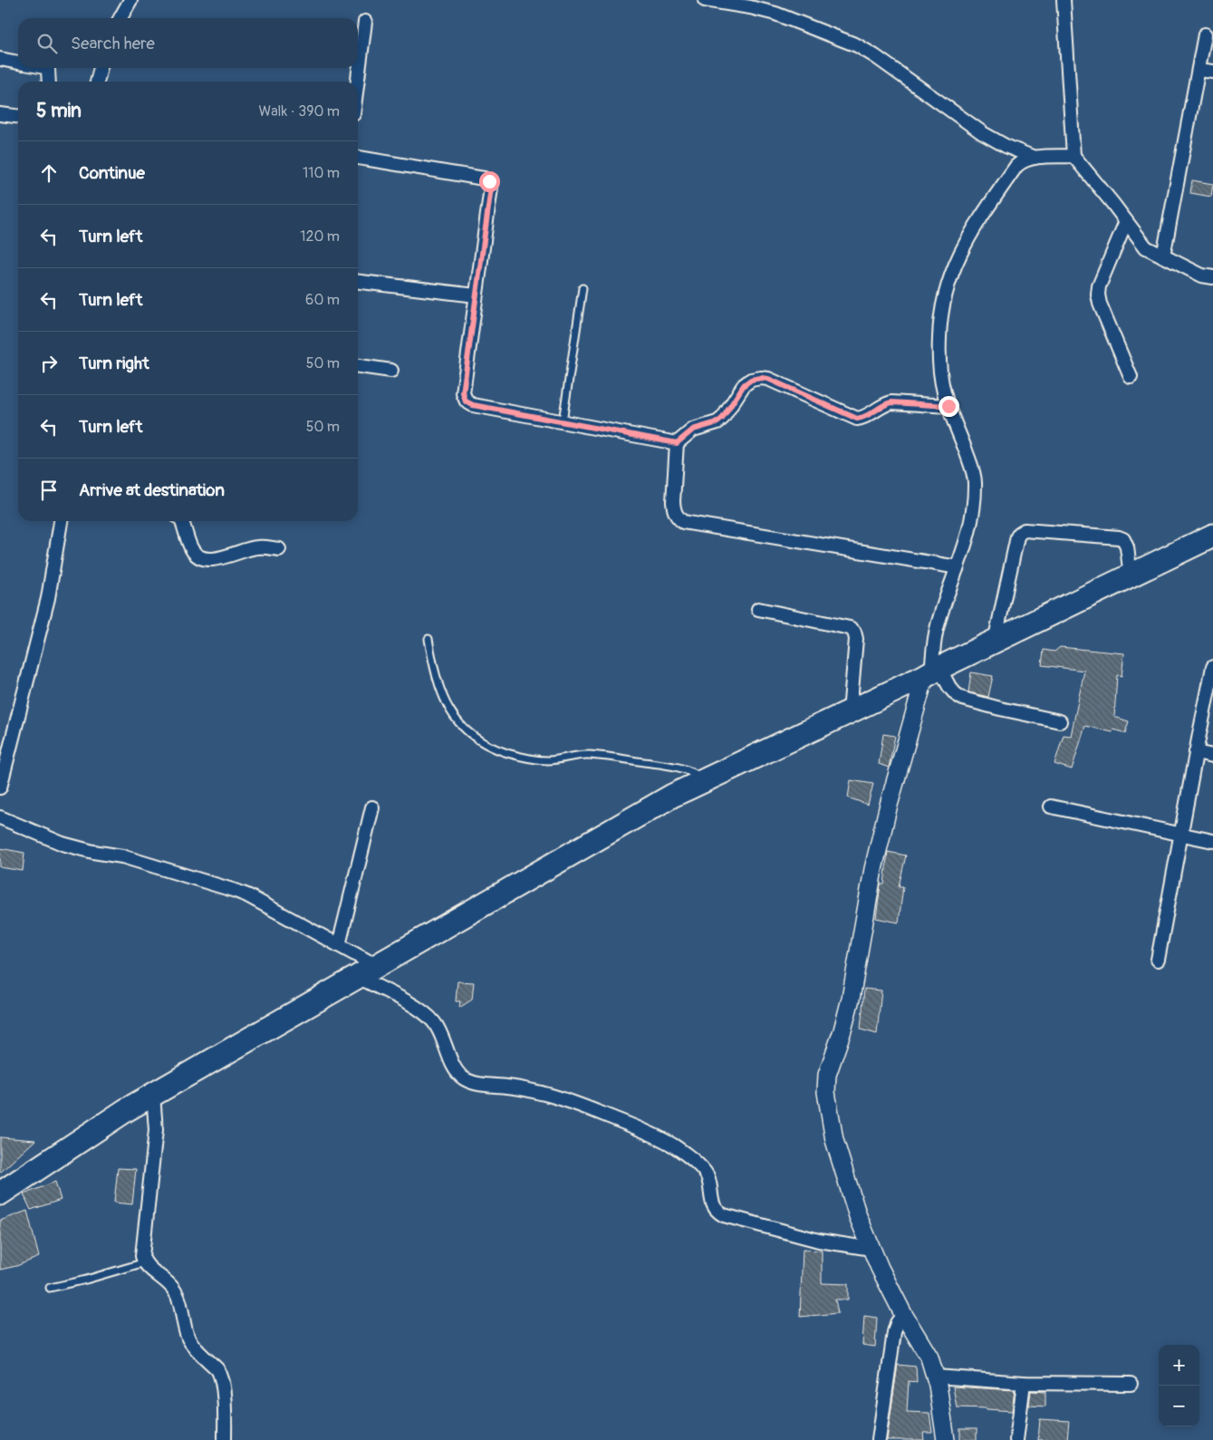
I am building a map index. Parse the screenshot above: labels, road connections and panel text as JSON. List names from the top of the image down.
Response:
{
  "page": {
    "search": "Search here",
    "heading": ["5 min", "Walk · 390 m"],
    "list": [
      ["Continue", "110 m"],
      ["Turn left", "120 m"],
      ["Turn left", "60 m"],
      ["Turn right", "50 m"],
      ["Turn left", "50 m"],
      "Arrive at destination"
    ],
    "map_buttons": ["+", "−"]
  }
}
